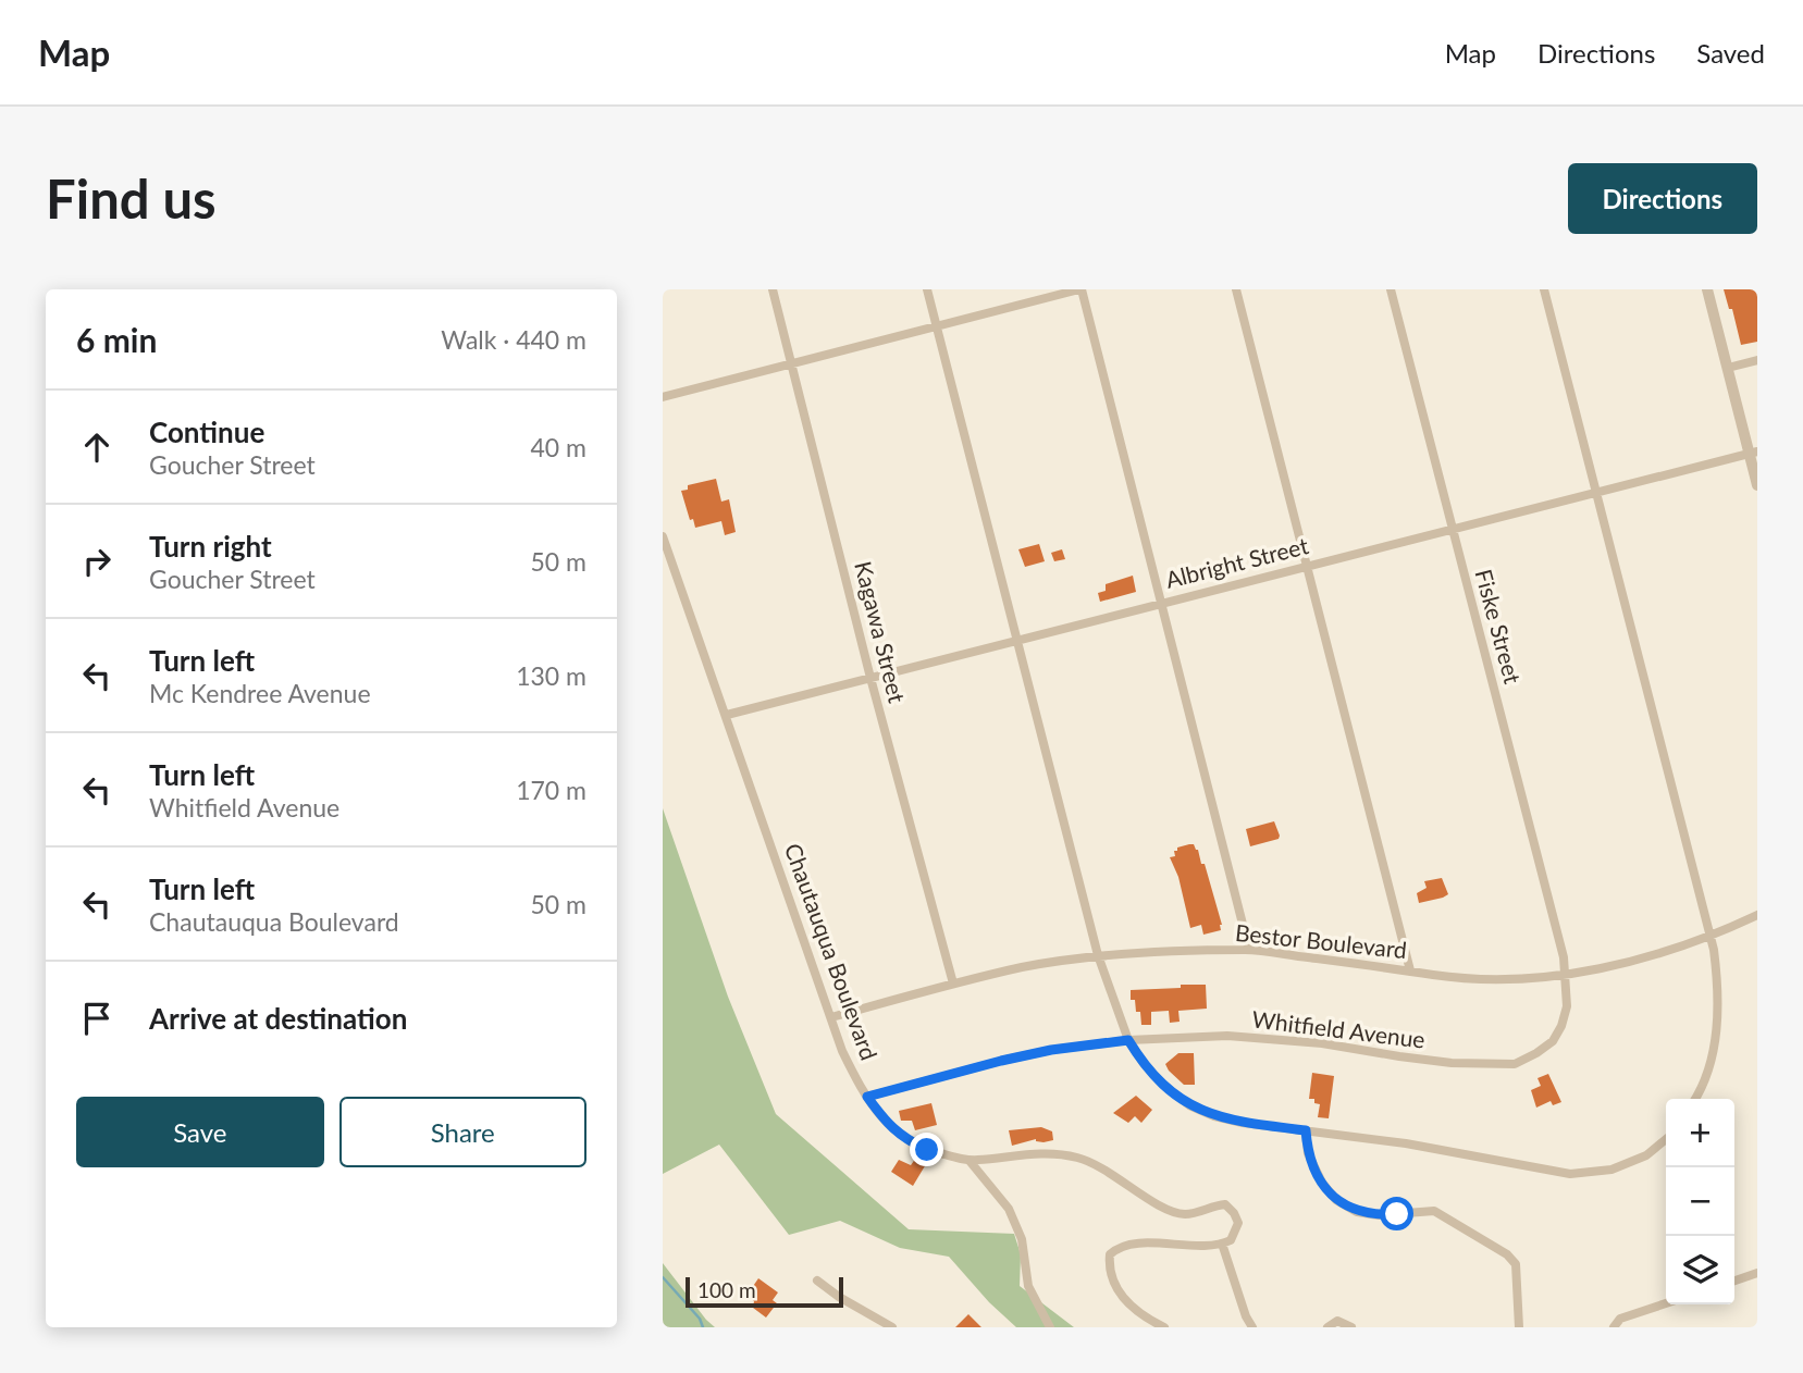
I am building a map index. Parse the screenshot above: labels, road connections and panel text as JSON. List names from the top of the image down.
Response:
{
  "streets": {
    "street": [
      "Albright Street",
      "Fiske Street",
      "Kagawa Street",
      "Bestor Boulevard",
      "Chautauqua Boulevard",
      "Whitfield Avenue"
    ]
  },
  "crossings": [
    ["Albright Street", "Fiske Street"],
    ["Albright Street", "Kagawa Street"],
    ["Albright Street", "Chautauqua Boulevard"],
    ["Fiske Street", "Bestor Boulevard"],
    ["Fiske Street", "Whitfield Avenue"],
    ["Kagawa Street", "Bestor Boulevard"],
    ["Bestor Boulevard", "Chautauqua Boulevard"],
    ["Bestor Boulevard", "Whitfield Avenue"],
    ["Chautauqua Boulevard", "Whitfield Avenue"]
  ],
  "scale_bar": "100 m",
  "page": {
    "header": "Map",
    "nav": ["Map", "Directions", "Saved"],
    "buttons": [
      "Directions",
      ["Save", "Share"]
    ],
    "title": "Find us",
    "heading": ["6 min", "Walk · 440 m"],
    "list": [
      ["Continue", "Goucher Street", "40 m"],
      ["Turn right", "Goucher Street", "50 m"],
      ["Turn left", "Mc Kendree Avenue", "130 m"],
      ["Turn left", "Whitfield Avenue", "170 m"],
      ["Turn left", "Chautauqua Boulevard", "50 m"],
      "Arrive at destination"
    ],
    "map_buttons": ["+", "−"],
    "scale": "100 m"
  }
}
